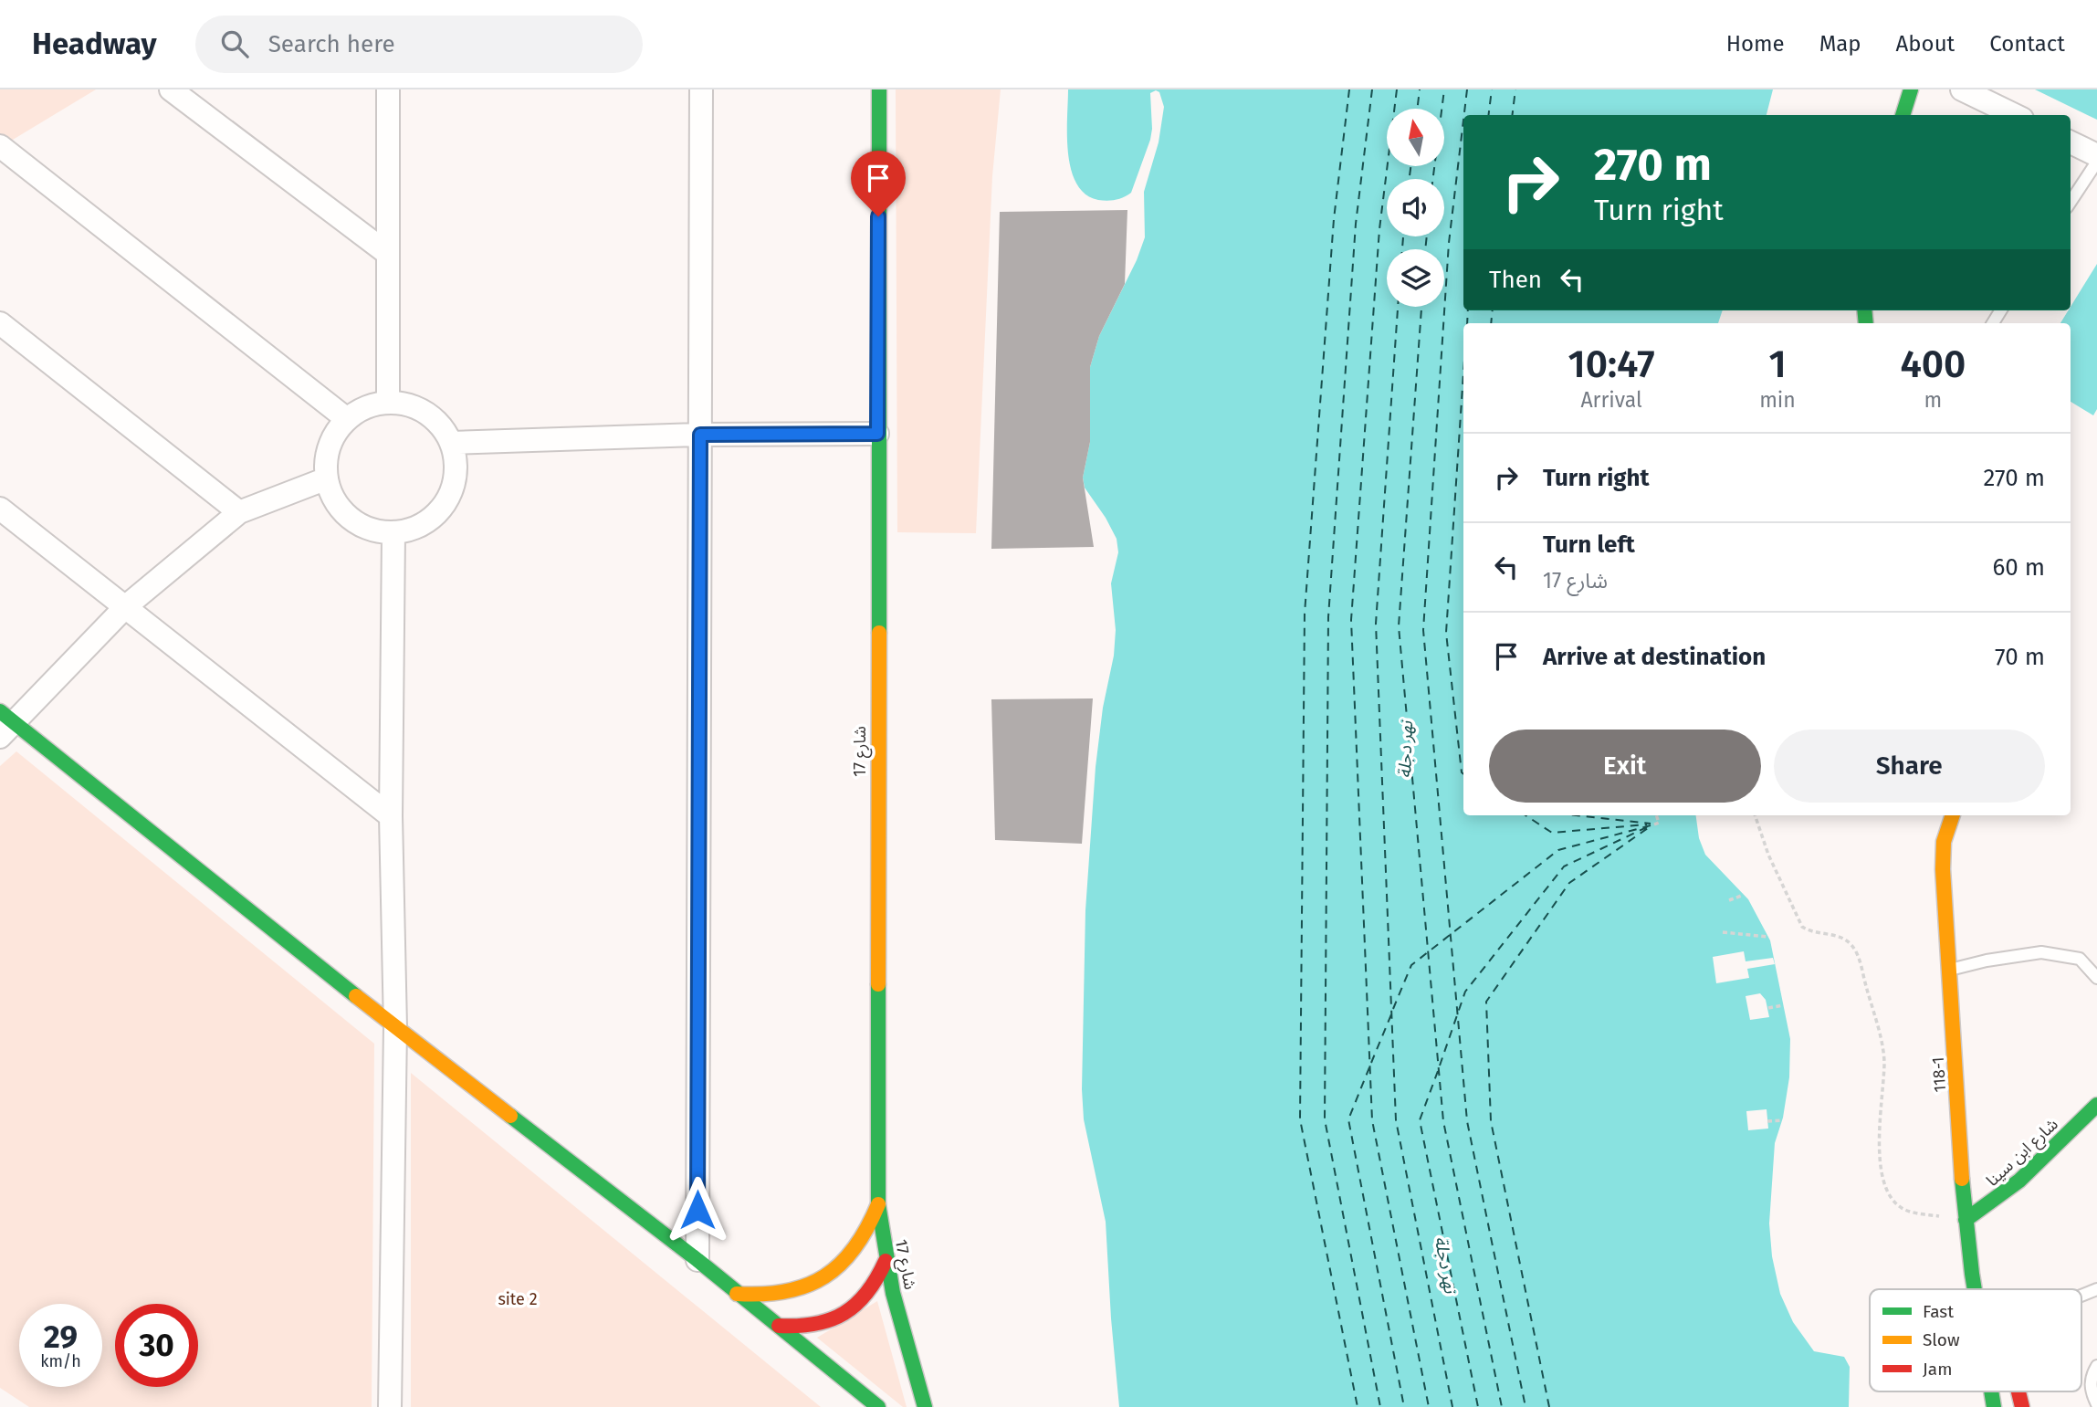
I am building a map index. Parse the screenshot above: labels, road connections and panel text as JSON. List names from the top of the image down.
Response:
{
  "streets": {
    "street": ["شارع 17", "118-1", "شارع ابن سينا"]
  },
  "crossings": [
    ["118-1", "شارع ابن سينا"]
  ],
  "water": ["نهر دجلة"],
  "parks": ["site 2"],
  "legend": ["Fast", "Slow", "Jam"],
  "north": "top",
  "page": {
    "header": "Headway",
    "search": "Search here",
    "nav": [
      "Home",
      "Map",
      "About",
      "Contact"
    ],
    "turn": ["270 m", "Turn right"],
    "then": "Then",
    "eta": [
      "10:47",
      "Arrival",
      "1",
      "min",
      "400",
      "m"
    ],
    "list": [
      {
        "name": "Turn right",
        "value": "270 m"
      },
      {
        "name": "Turn left",
        "note": "شارع 17",
        "value": "60 m"
      },
      {
        "name": "Arrive at destination",
        "value": "70 m"
      }
    ],
    "buttons": ["Exit", "Share"],
    "speed": "29 km/h",
    "limit": "30"
  }
}
